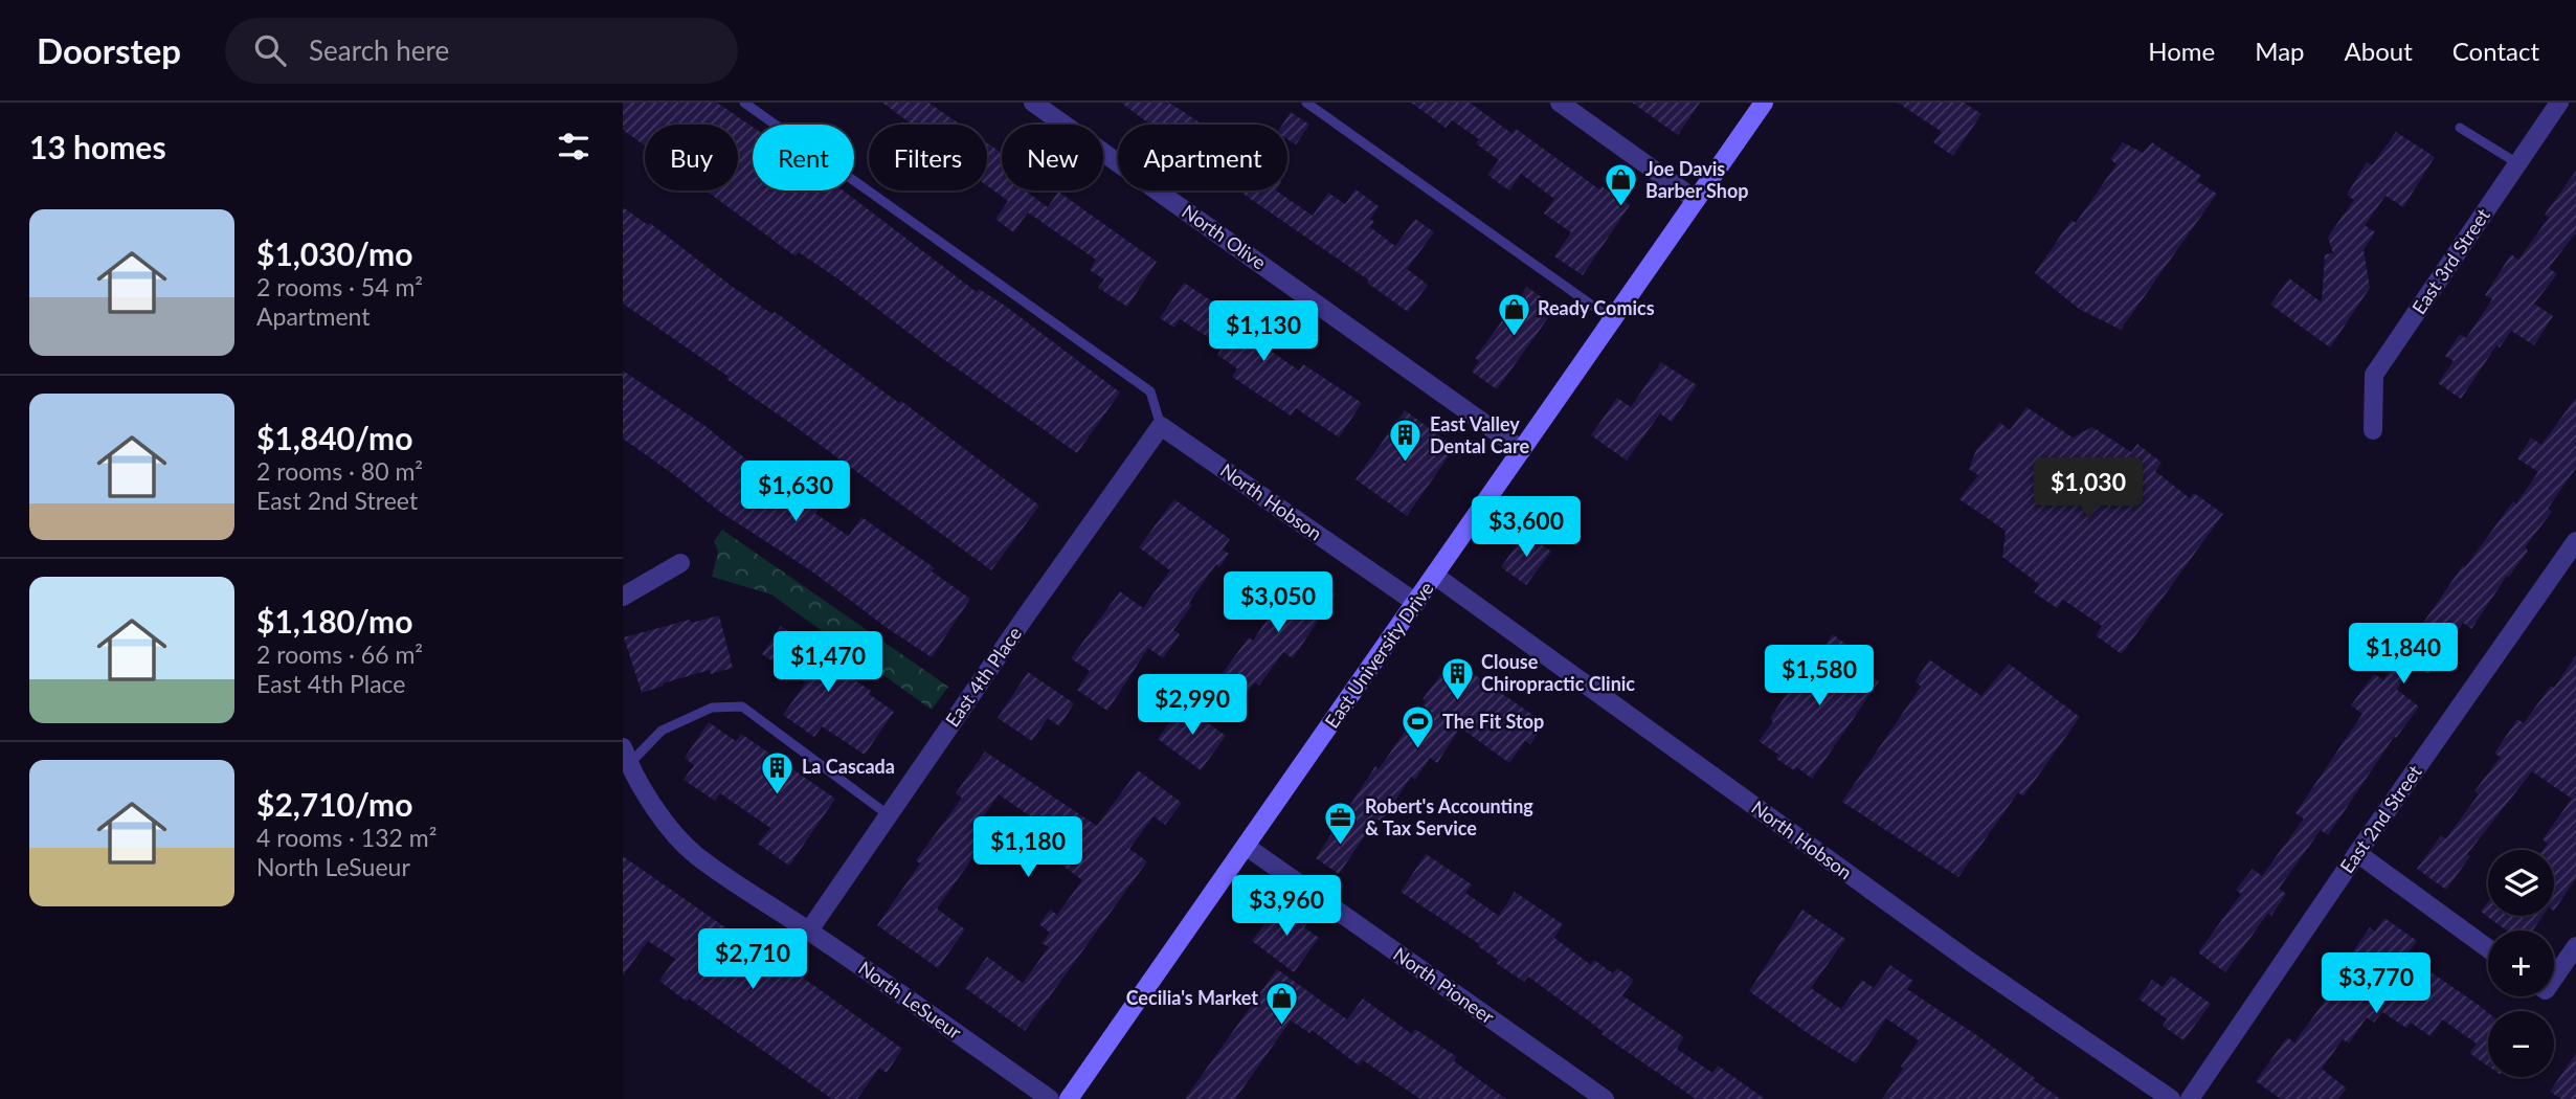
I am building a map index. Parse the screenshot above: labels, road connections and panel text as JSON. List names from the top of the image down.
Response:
{
  "streets": {
    "main road": ["East University Drive"],
    "street": [
      "North Olive",
      "East 3rd Street",
      "North Hobson",
      "East 4th Place",
      "East 2nd Street",
      "North Pioneer",
      "North LeSueur"
    ]
  },
  "crossings": [
    ["North Olive", "East University Drive"],
    ["North Hobson", "East University Drive"],
    ["North Hobson", "East 4th Place"],
    ["East University Drive", "North Pioneer"],
    ["East 4th Place", "North LeSueur"]
  ],
  "places": {
    "shop": ["Joe Davis Barber Shop", "Ready Comics", "Cecilia's Market"],
    "building": ["East Valley Dental Care", "Clouse Chiropractic Clinic", "La Cascada"],
    "sports": ["The Fit Stop"],
    "office": ["Robert's Accounting & Tax Service"]
  },
  "page": {
    "header": "Doorstep",
    "search": "Search here",
    "nav": [
      "Home",
      "Map",
      "About",
      "Contact"
    ],
    "heading": "13 homes",
    "chip": [
      "Buy",
      "Rent",
      "Filters",
      "New",
      "Apartment"
    ],
    "list": [
      {
        "name": "$1,030/mo",
        "note": "2 rooms · 54 m² · Apartment"
      },
      {
        "name": "$1,840/mo",
        "note": "2 rooms · 80 m² · East 2nd Street"
      },
      {
        "name": "$1,180/mo",
        "note": "2 rooms · 66 m² · East 4th Place"
      },
      {
        "name": "$2,710/mo",
        "note": "4 rooms · 132 m² · North LeSueur"
      }
    ],
    "price": [
      "$1,130",
      "$1,030",
      "$1,630",
      "$3,600",
      "$3,050",
      "$1,840",
      "$1,470",
      "$1,580",
      "$2,990",
      "$1,180",
      "$3,960",
      "$2,710",
      "$3,770"
    ],
    "map_buttons": ["+", "−"]
  }
}
